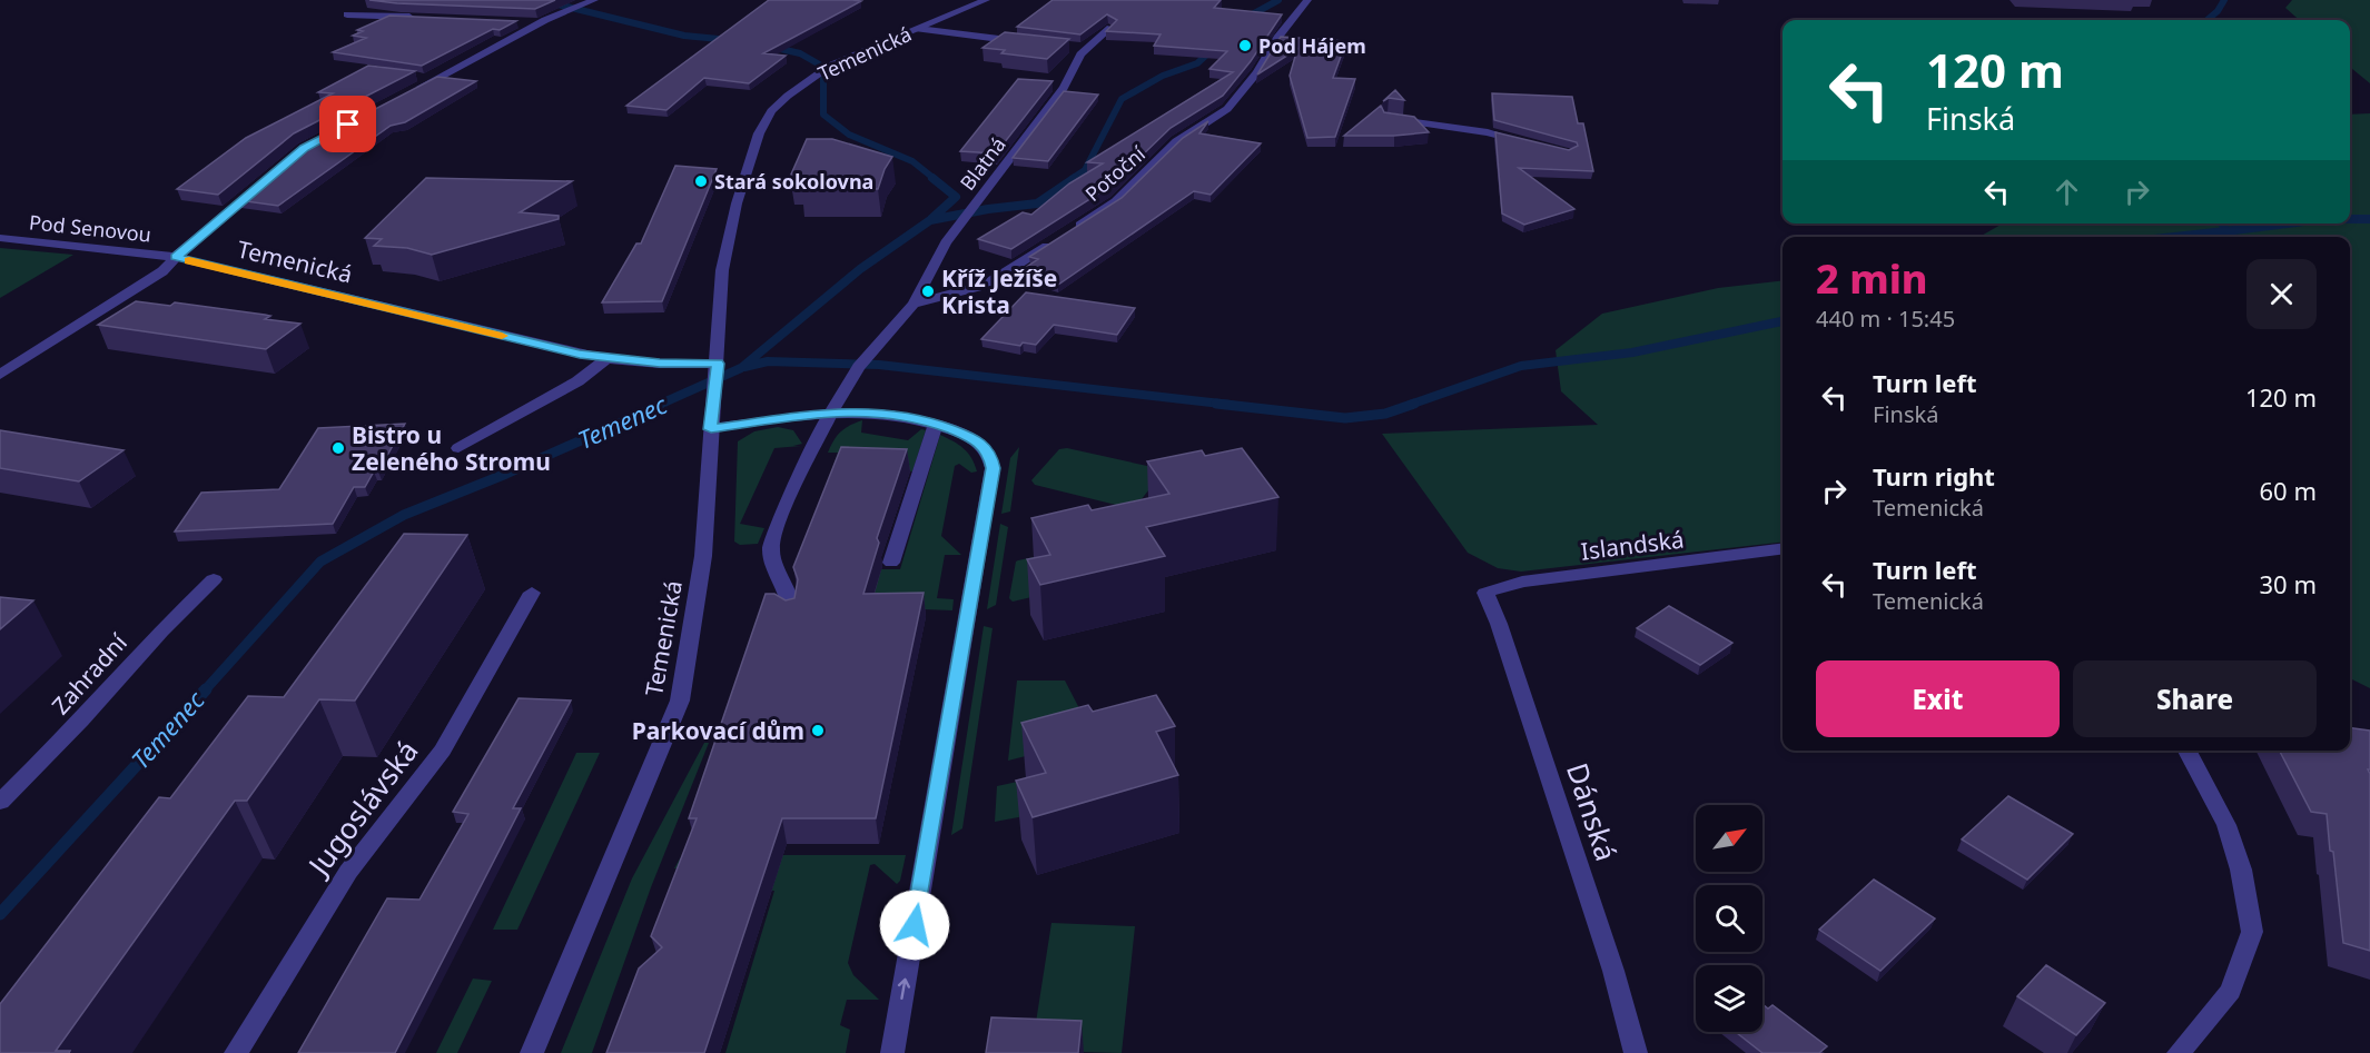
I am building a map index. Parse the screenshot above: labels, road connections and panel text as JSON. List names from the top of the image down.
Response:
{
  "streets": {
    "street": [
      "Temenická",
      "Blatná",
      "Potoční",
      "Pod Senovou",
      "Islandská",
      "Zahradní",
      "Jugoslávská",
      "Dánská"
    ]
  },
  "crossings": [
    ["Temenická", "Pod Senovou"],
    ["Blatná", "Potoční"],
    ["Islandská", "Dánská"]
  ],
  "water": ["Temenec"],
  "places": [
    "Pod Hájem",
    "Stará sokolovna",
    "Kříž Ježíše Krista",
    "Bistro u Zeleného Stromu",
    "Parkovací dům"
  ],
  "north": "top right",
  "page": {
    "turn": ["120 m", "Finská"],
    "heading": ["2 min", "440 m · 15:45"],
    "list": [
      {
        "name": "Turn left",
        "note": "Finská",
        "value": "120 m"
      },
      {
        "name": "Turn right",
        "note": "Temenická",
        "value": "60 m"
      },
      {
        "name": "Turn left",
        "note": "Temenická",
        "value": "30 m"
      }
    ],
    "buttons": ["Exit", "Share"]
  }
}
